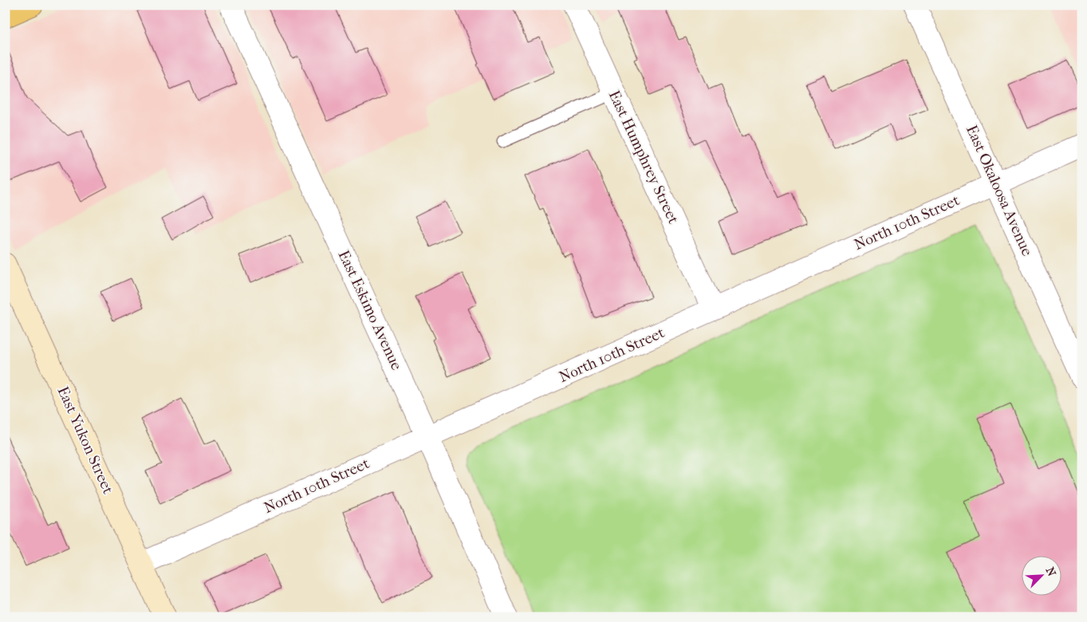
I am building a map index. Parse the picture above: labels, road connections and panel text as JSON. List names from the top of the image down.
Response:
{
  "streets": {
    "street": [
      "East Humphrey Street",
      "East Okaloosa Avenue",
      "North 10th Street",
      "East Eskimo Avenue",
      "East Yukon Street"
    ]
  },
  "crossings": [
    ["East Humphrey Street", "North 10th Street"],
    ["East Okaloosa Avenue", "North 10th Street"],
    ["North 10th Street", "East Eskimo Avenue"],
    ["North 10th Street", "East Yukon Street"]
  ],
  "north": "top right"
}
